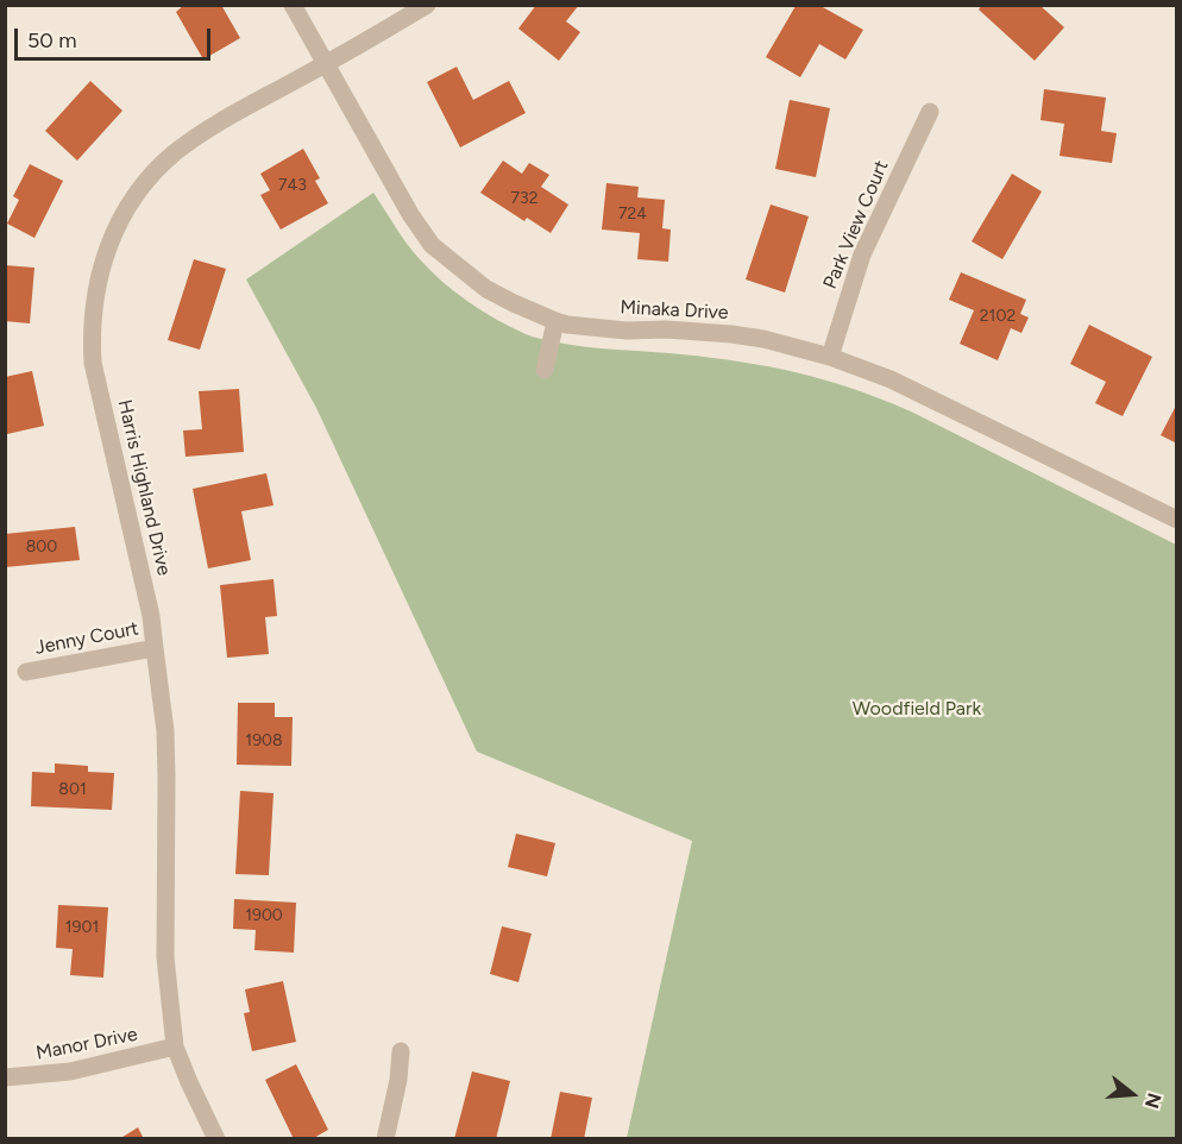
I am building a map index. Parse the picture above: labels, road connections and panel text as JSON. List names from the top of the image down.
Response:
{
  "streets": {
    "street": [
      "Park View Court",
      "Minaka Drive",
      "Harris Highland Drive",
      "Jenny Court",
      "Manor Drive"
    ]
  },
  "crossings": [
    ["Park View Court", "Minaka Drive"],
    ["Minaka Drive", "Harris Highland Drive"],
    ["Harris Highland Drive", "Jenny Court"],
    ["Harris Highland Drive", "Manor Drive"]
  ],
  "parks": ["Woodfield Park"],
  "house_numbers": [
    "743",
    "732",
    "724",
    "2102",
    "800",
    "1908",
    "801",
    "1900",
    "1901"
  ],
  "scale_bar": "50 m",
  "north": "right"
}
